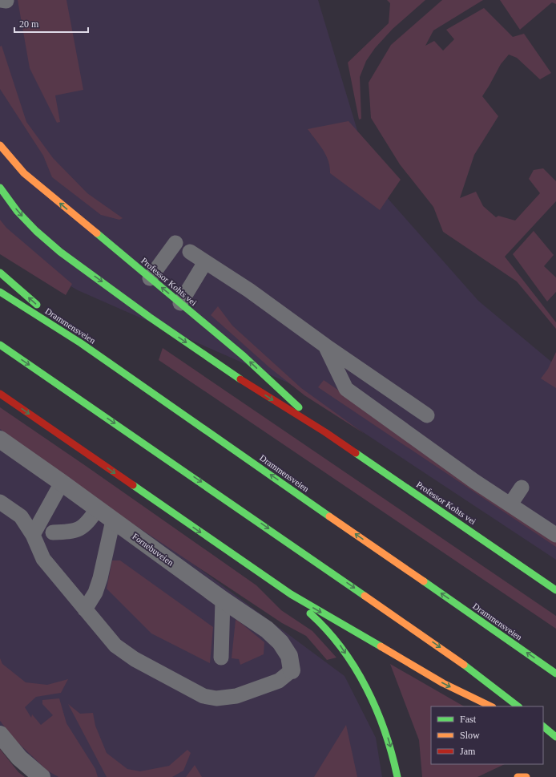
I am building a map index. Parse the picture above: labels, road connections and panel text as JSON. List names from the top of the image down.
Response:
{
  "streets": {
    "main road": ["Professor Kohts vei", "Drammensveien"],
    "street": ["Fornebuveien"]
  },
  "legend": ["Fast", "Slow", "Jam"],
  "scale_bar": "20 m"
}
